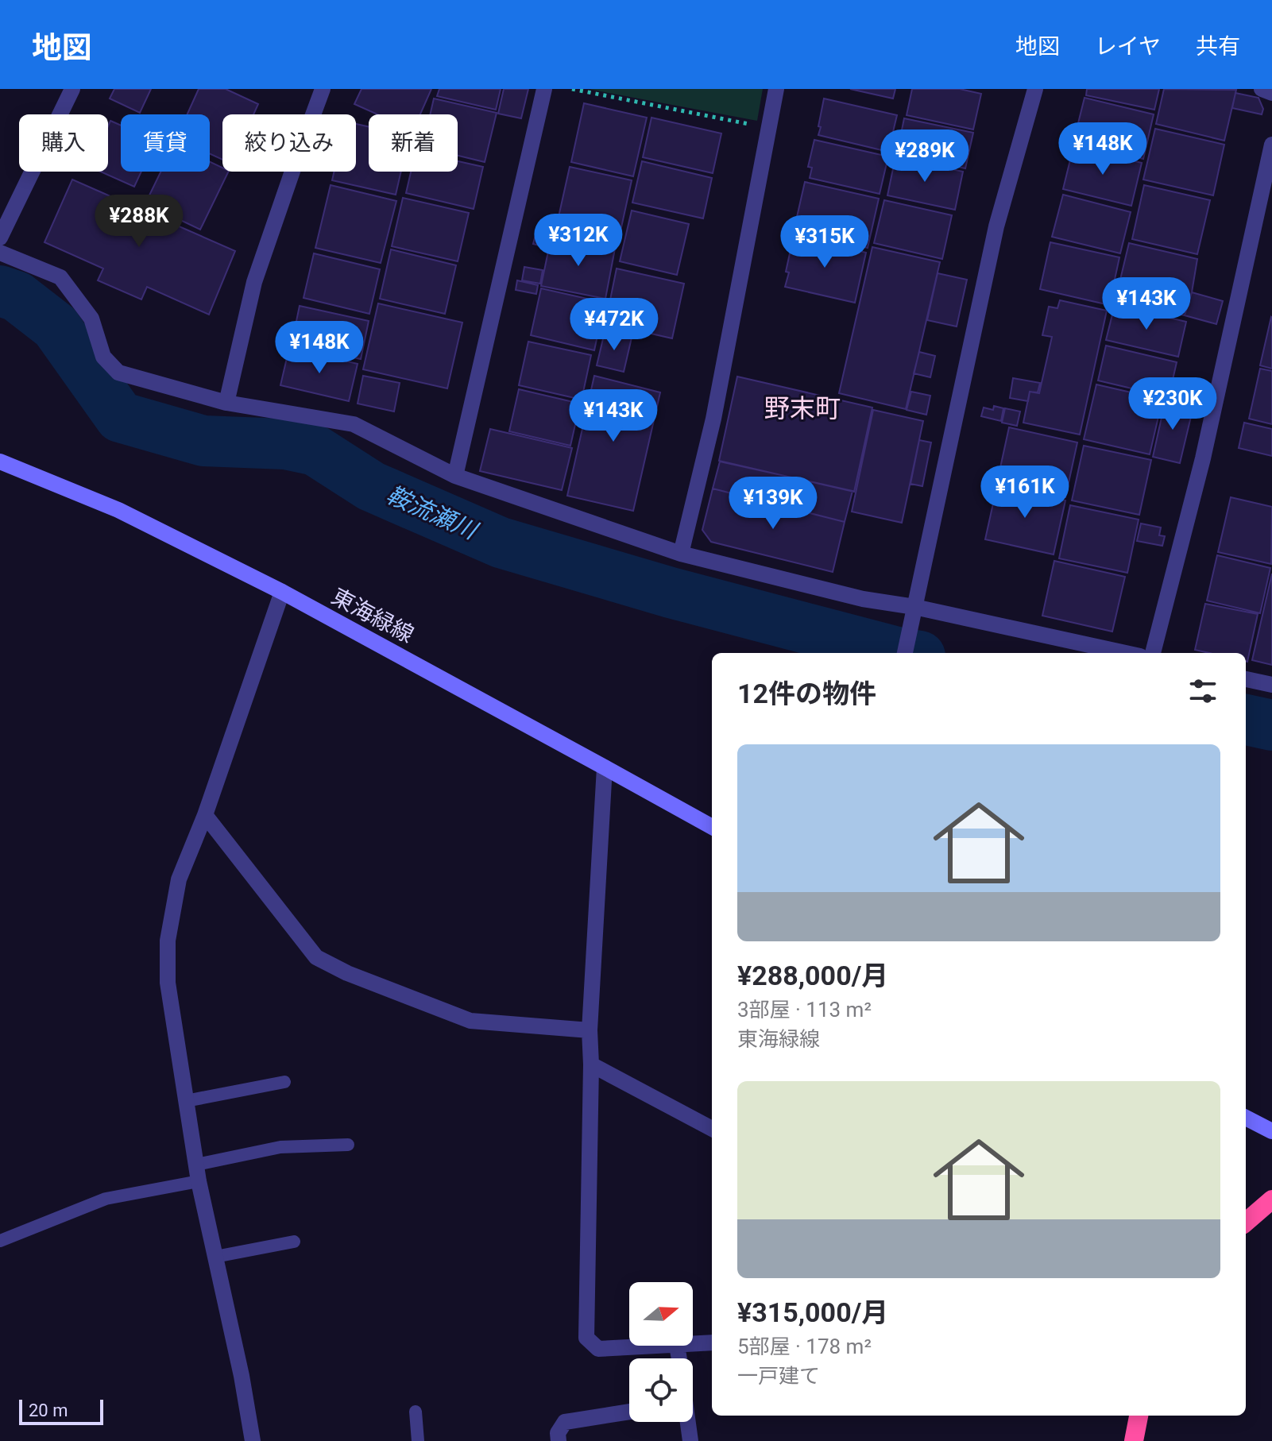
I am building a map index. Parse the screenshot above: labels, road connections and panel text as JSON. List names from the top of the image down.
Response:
{
  "streets": {
    "main road": ["東海緑線"]
  },
  "districts": ["野末町"],
  "water": ["鞍流瀬川"],
  "scale_bar": "20 m",
  "north": "right",
  "page": {
    "header": "地図",
    "nav": ["地図", "レイヤ", "共有"],
    "chip": [
      "購入",
      "賃貸",
      "絞り込み",
      "新着"
    ],
    "price": [
      "¥148K",
      "¥289K",
      "¥288K",
      "¥312K",
      "¥315K",
      "¥143K",
      "¥472K",
      "¥148K",
      "¥230K",
      "¥143K",
      "¥161K",
      "¥139K"
    ],
    "heading": "12件の物件",
    "list": [
      {
        "name": "¥288,000/月",
        "note": "3部屋 · 113 m² · 東海緑線"
      },
      {
        "name": "¥315,000/月",
        "note": "5部屋 · 178 m² · 一戸建て"
      }
    ],
    "scale": "20 m"
  }
}
